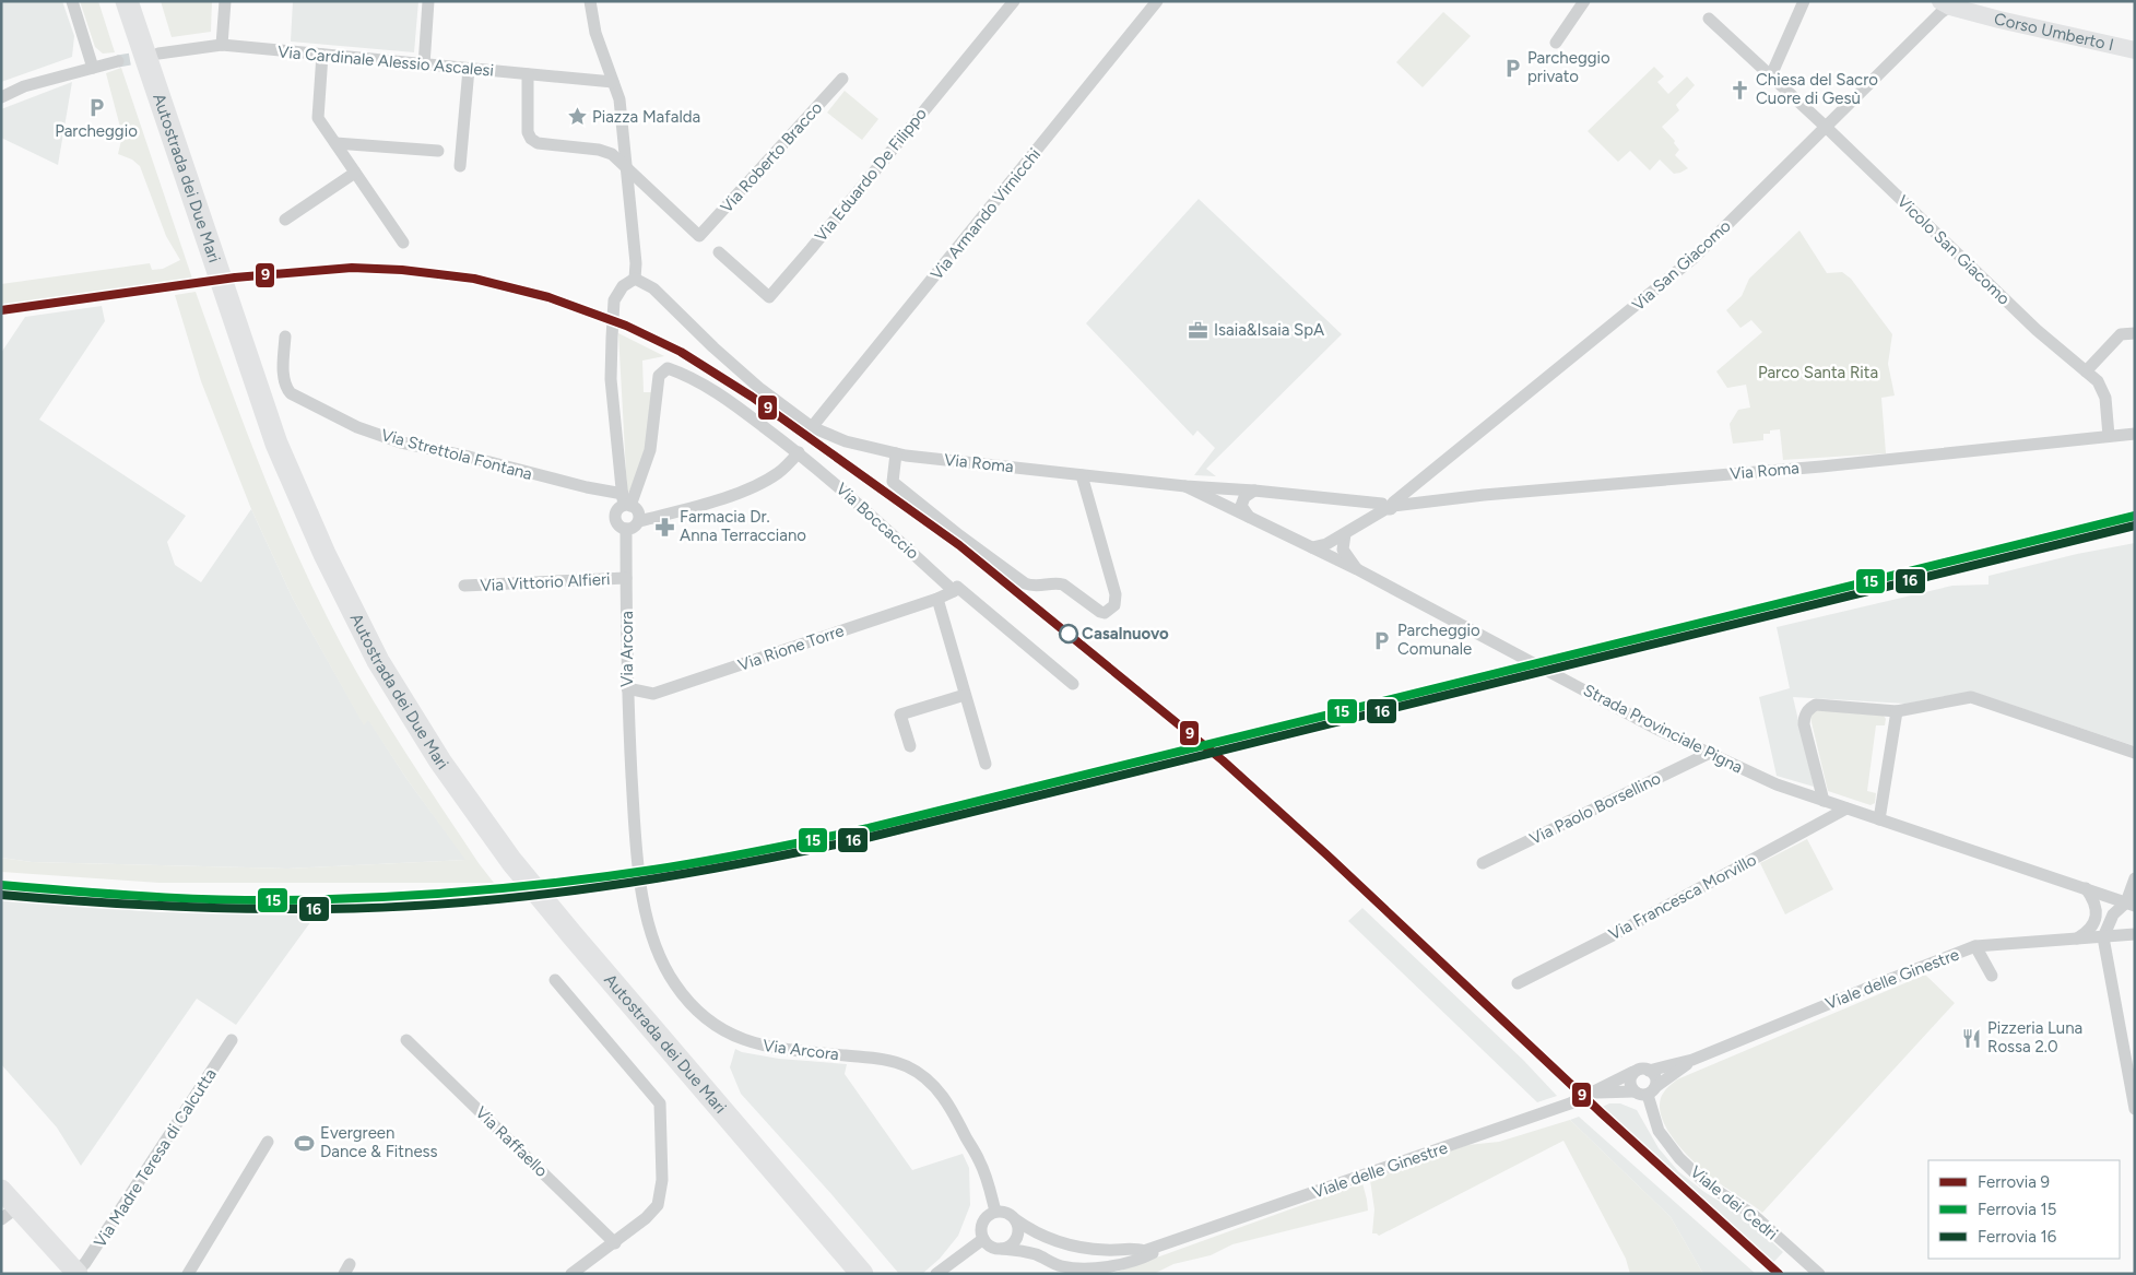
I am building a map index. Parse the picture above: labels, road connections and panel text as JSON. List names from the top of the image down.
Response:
{
  "streets": {
    "highway": ["Autostrada dei Due Mari"],
    "main road": ["Corso Umberto I"],
    "street": [
      "Via Cardinale Alessio Ascalesi",
      "Via Roberto Bracco",
      "Via Eduardo De Filippo",
      "Via Armando Virnicchi",
      "Vicolo San Giacomo",
      "Via San Giacomo",
      "Via Strettola Fontana",
      "Via Roma",
      "Via Boccaccio",
      "Via Vittorio Alfieri",
      "Via Rione Torre",
      "Via Arcora",
      "Strada Provinciale Pigna",
      "Via Paolo Borsellino",
      "Via Francesca Morvillo",
      "Viale delle Ginestre",
      "Via Raffaello",
      "Via Madre Teresa di Calcutta",
      "Viale dei Cedri"
    ]
  },
  "crossings": [
    ["Corso Umberto I", "Via San Giacomo"],
    ["Via Armando Virnicchi", "Via Roma"],
    ["Vicolo San Giacomo", "Via San Giacomo"],
    ["Vicolo San Giacomo", "Via Roma"],
    ["Via San Giacomo", "Via Roma"],
    ["Via Strettola Fontana", "Via Boccaccio"],
    ["Via Strettola Fontana", "Via Arcora"],
    ["Via Roma", "Via Arcora"],
    ["Via Roma", "Strada Provinciale Pigna"],
    ["Via Boccaccio", "Via Rione Torre"],
    ["Via Boccaccio", "Via Arcora"],
    ["Via Vittorio Alfieri", "Via Arcora"],
    ["Via Rione Torre", "Via Arcora"],
    ["Via Arcora", "Viale delle Ginestre"],
    ["Strada Provinciale Pigna", "Via Paolo Borsellino"],
    ["Strada Provinciale Pigna", "Via Francesca Morvillo"],
    ["Viale delle Ginestre", "Viale dei Cedri"]
  ],
  "parks": ["Parco Santa Rita"],
  "places": {
    "parking": ["Parcheggio privato", "Parcheggio", "Parcheggio Comunale"],
    "church": ["Chiesa del Sacro Cuore di Gesù"],
    "place": ["Piazza Mafalda"],
    "office": ["Isaia&Isaia SpA"],
    "pharmacy": ["Farmacia Dr. Anna Terracciano"],
    "other": ["Casalnuovo"],
    "restaurant": ["Pizzeria Luna Rossa 2.0"],
    "sports": ["Evergreen Dance & Fitness"]
  },
  "lines": ["rail line 9", "rail line 15", "rail line 16"],
  "legend": ["Ferrovia 9", "Ferrovia 15", "Ferrovia 16"]
}
